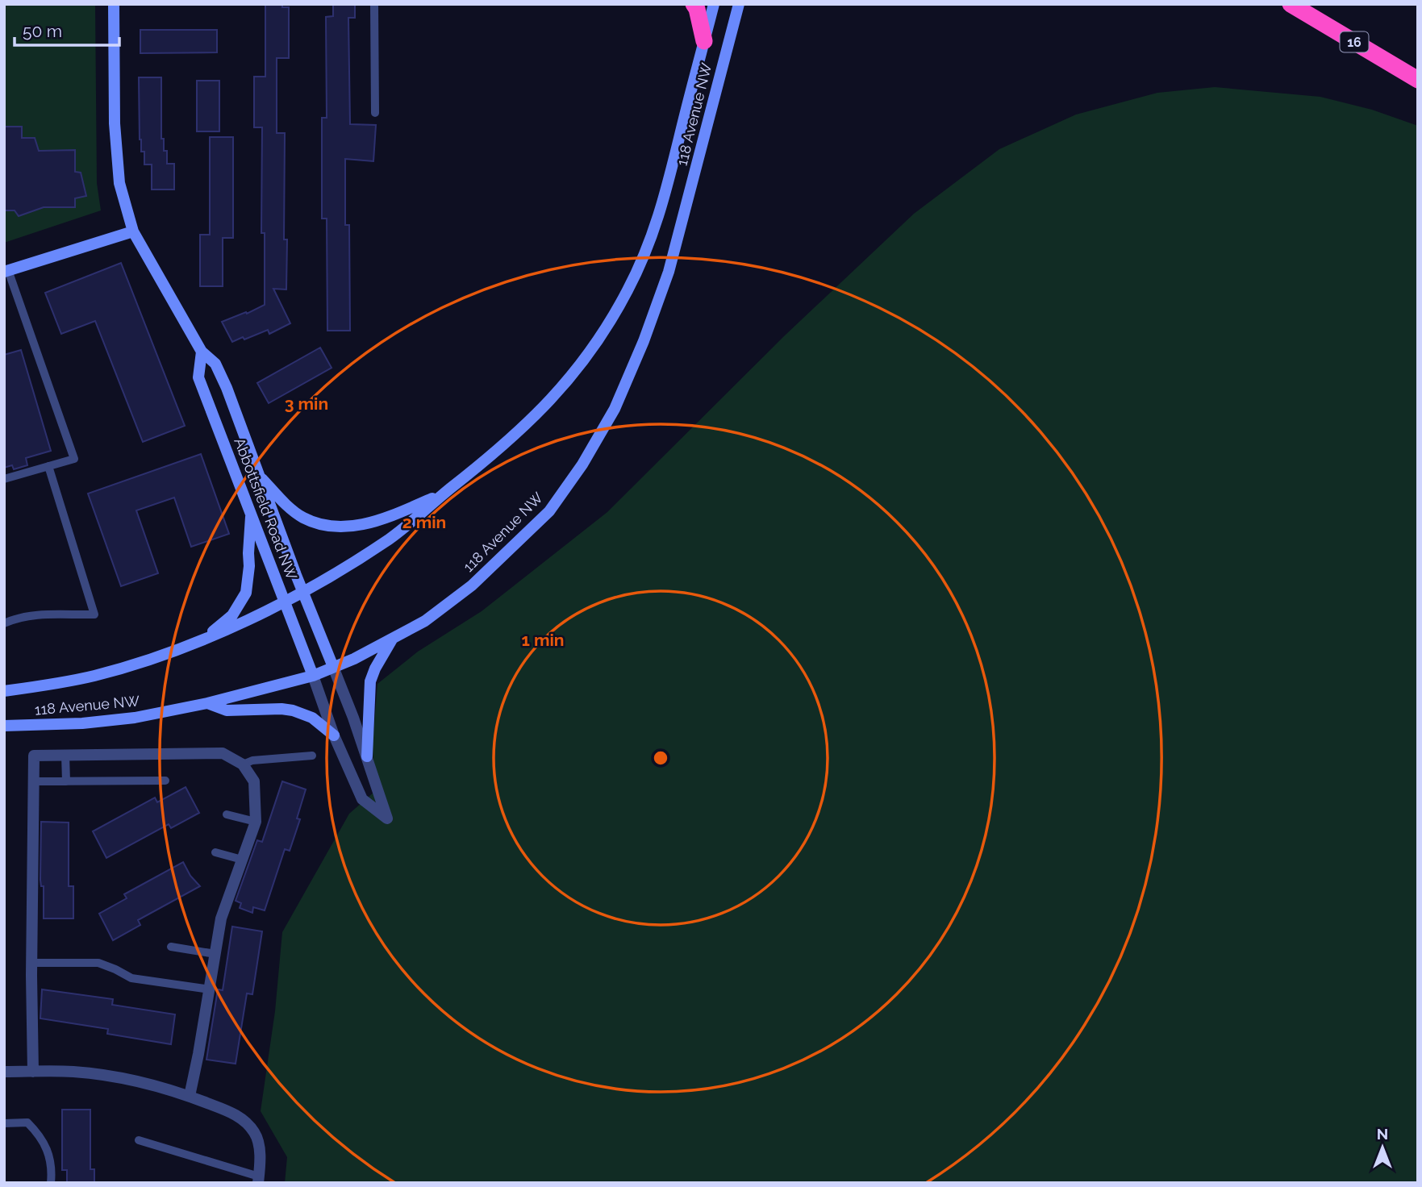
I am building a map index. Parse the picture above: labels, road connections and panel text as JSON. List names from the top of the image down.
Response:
{
  "streets": {
    "highway": ["16"],
    "main road": ["118 Avenue NW", "Abbottsfield Road NW"]
  },
  "crossings": [
    ["118 Avenue NW", "Abbottsfield Road NW"]
  ],
  "scale_bar": "50 m",
  "north": "top",
  "rings": ["3 min", "2 min", "1 min"]
}
